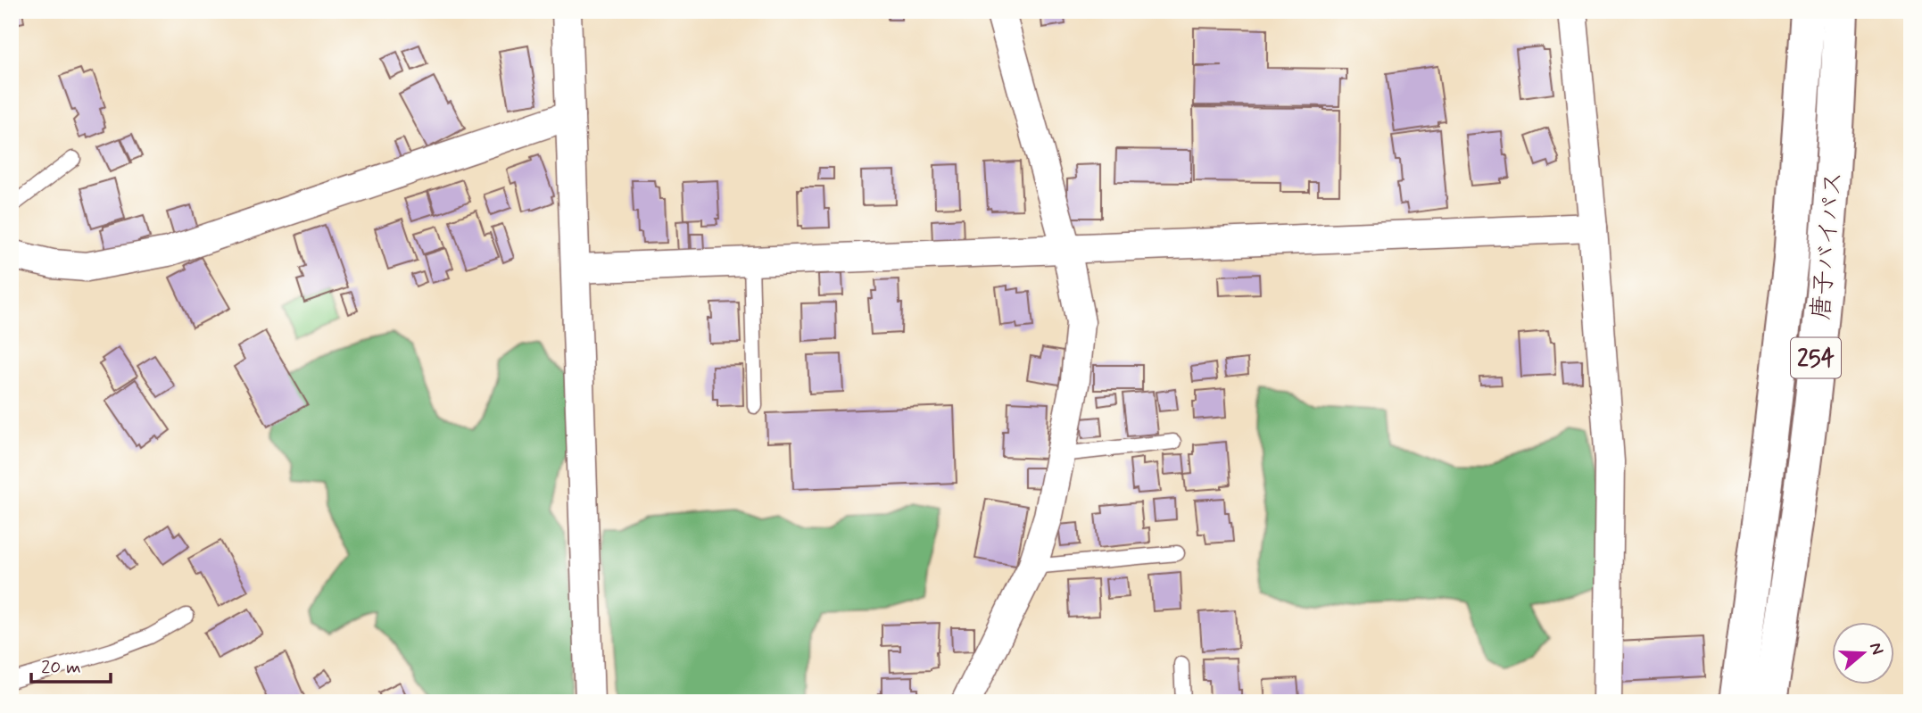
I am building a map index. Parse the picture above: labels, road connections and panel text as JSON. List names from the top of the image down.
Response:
{
  "streets": {
    "highway": ["唐子バイパス", "254"]
  },
  "scale_bar": "20 m",
  "north": "right"
}
